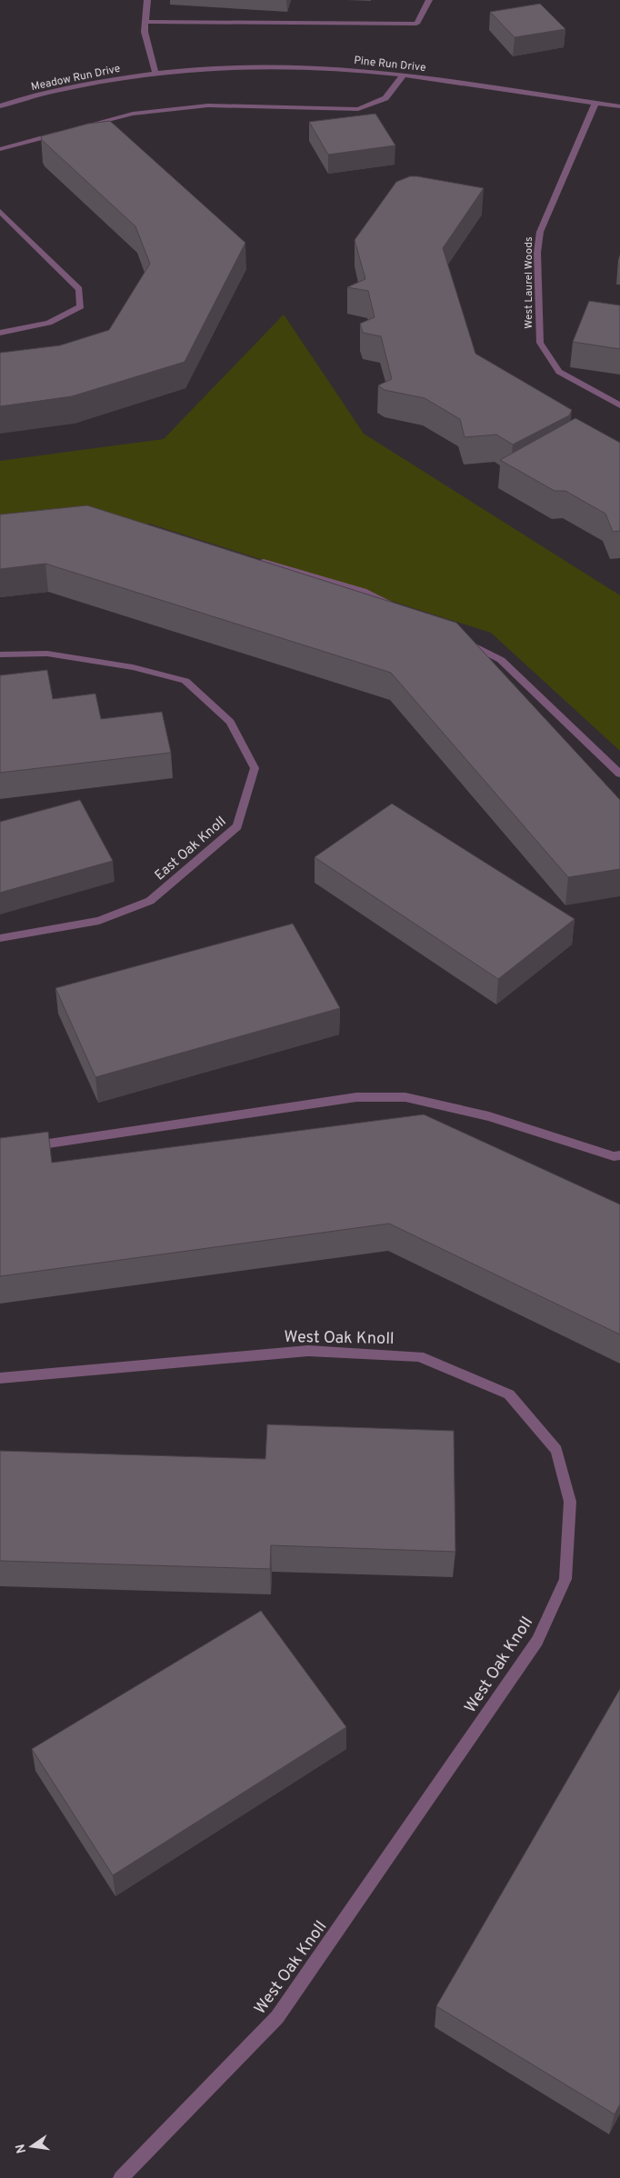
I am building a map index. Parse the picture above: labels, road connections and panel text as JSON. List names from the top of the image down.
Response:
{
  "streets": {
    "street": [
      "Pine Run Drive",
      "Meadow Run Drive",
      "West Laurel Woods",
      "East Oak Knoll",
      "West Oak Knoll"
    ]
  },
  "crossings": [
    ["Pine Run Drive", "Meadow Run Drive"],
    ["Pine Run Drive", "West Laurel Woods"]
  ],
  "north": "left"
}
